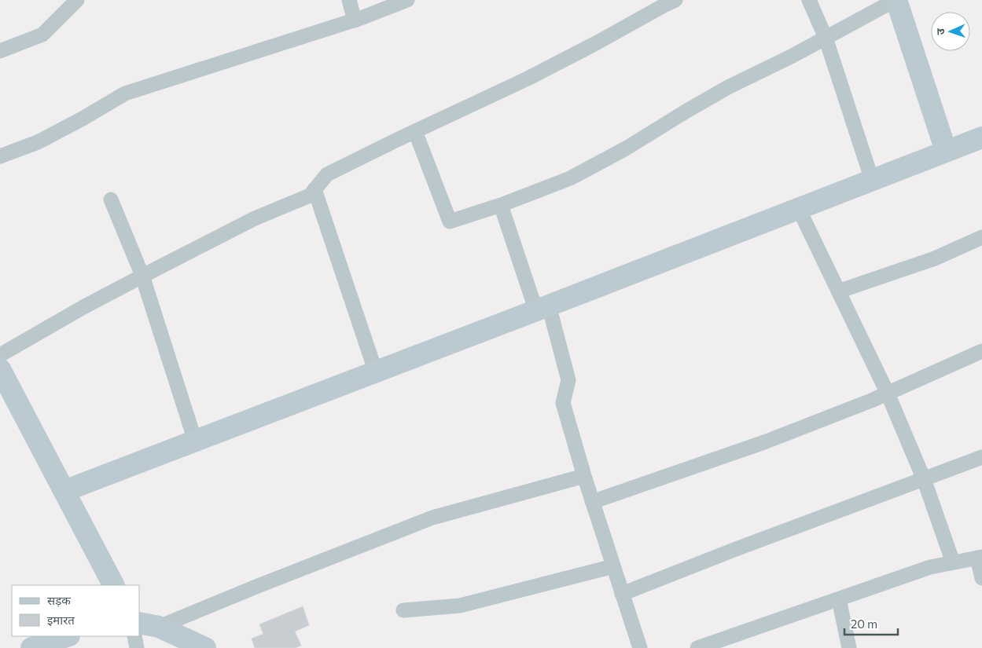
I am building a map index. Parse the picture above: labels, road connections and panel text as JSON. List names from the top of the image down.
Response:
{
  "legend": ["सड़क", "इमारत"],
  "scale_bar": "20 m",
  "north": "left"
}
